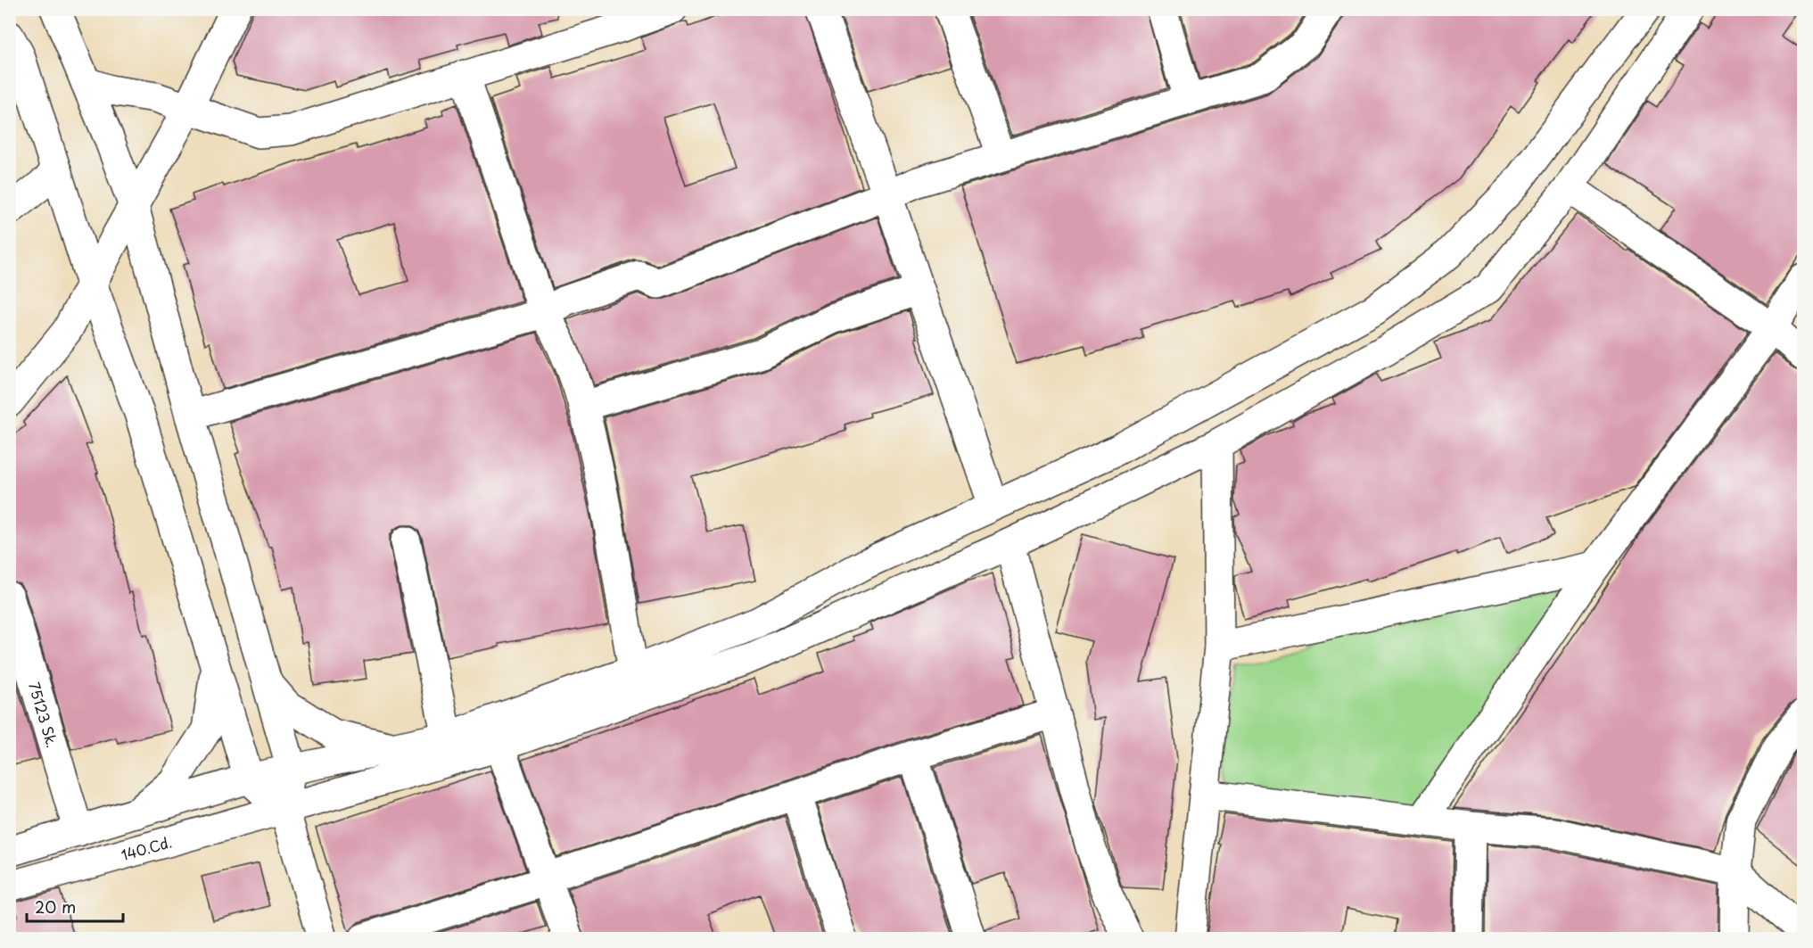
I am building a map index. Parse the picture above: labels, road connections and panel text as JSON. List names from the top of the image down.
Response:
{
  "streets": {
    "street": ["75123 Sk.", "140.Cd."]
  },
  "scale_bar": "20 m"
}
